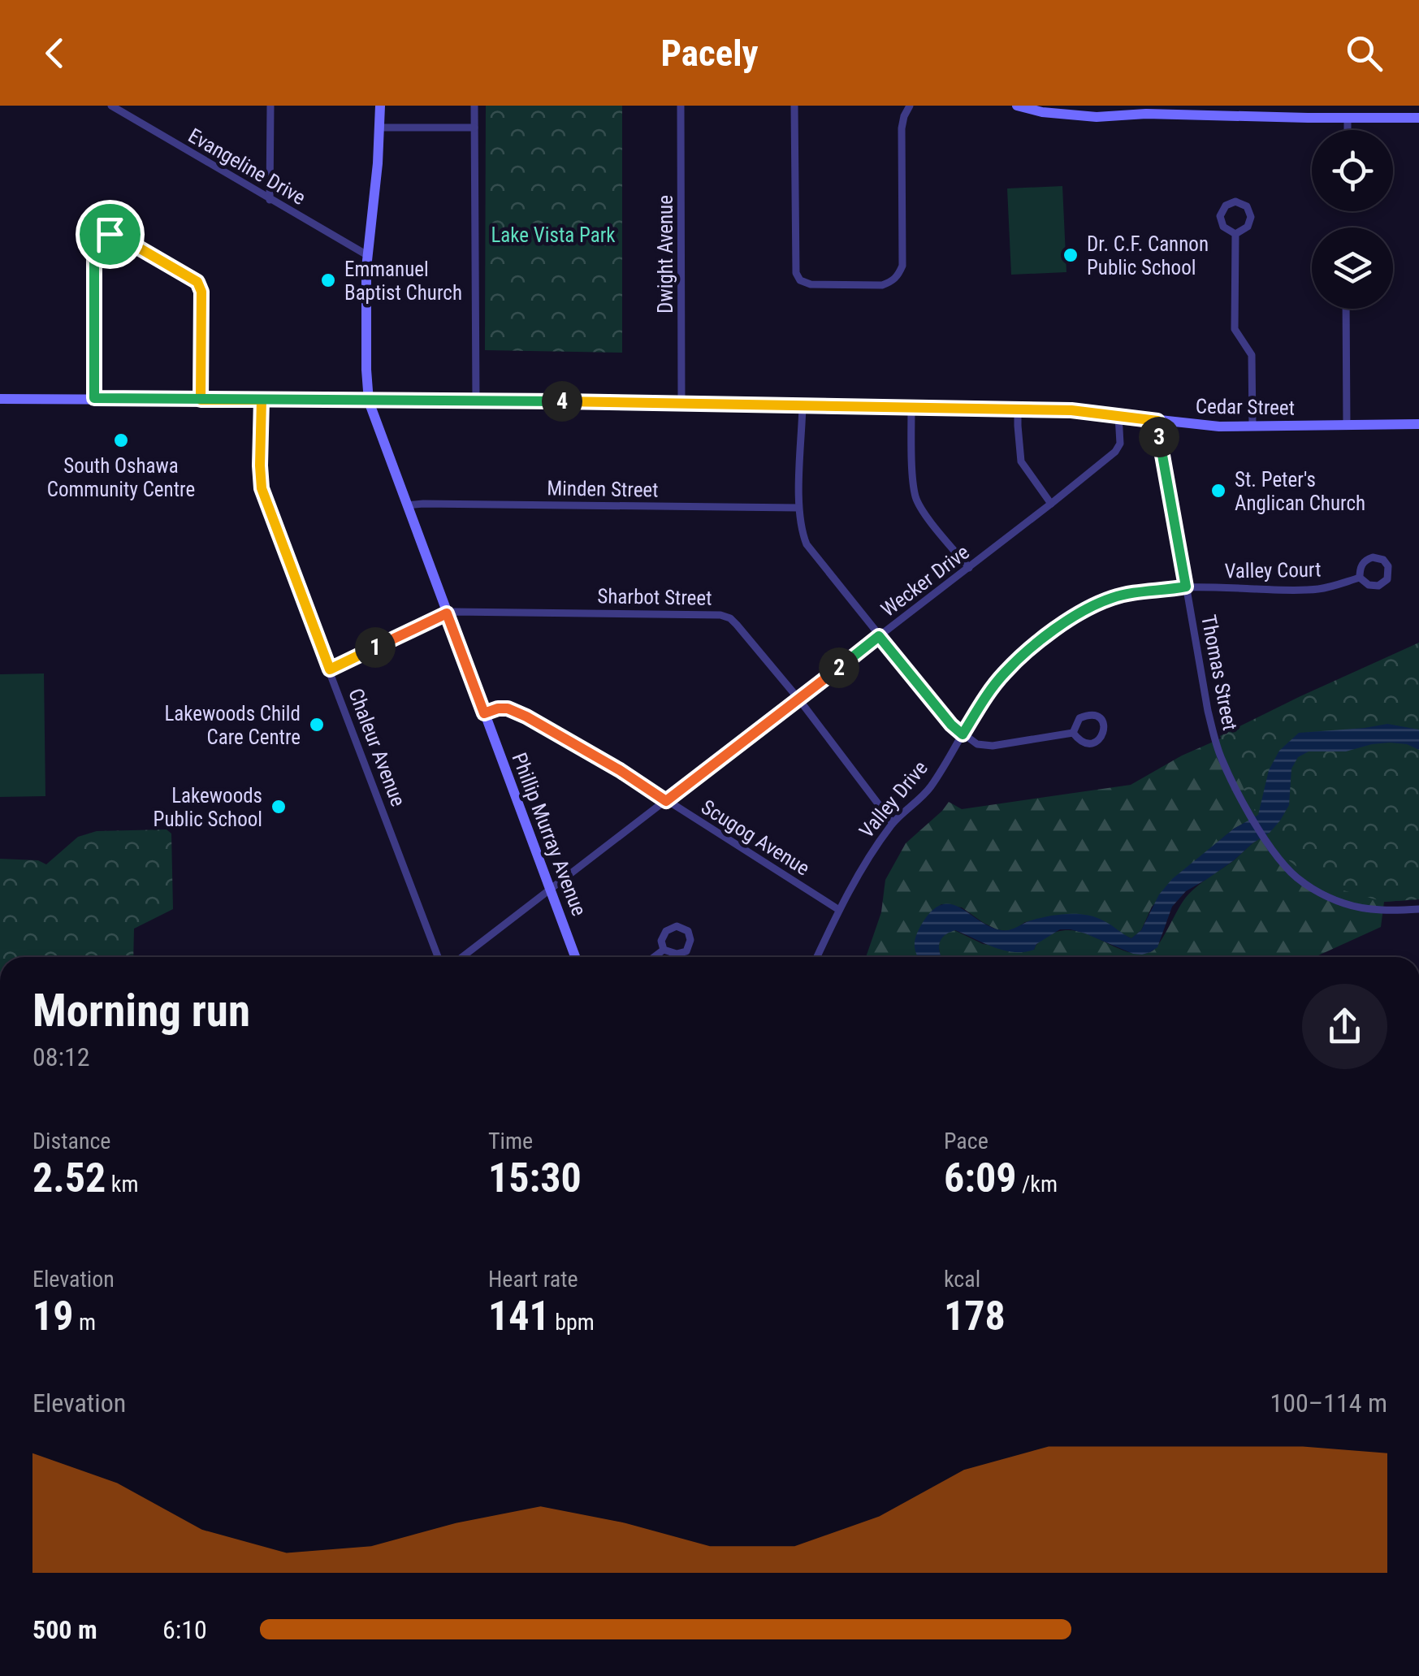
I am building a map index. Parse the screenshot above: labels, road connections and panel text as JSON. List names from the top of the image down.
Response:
{
  "streets": {
    "street": [
      "Evangeline Drive",
      "Dwight Avenue",
      "Cedar Street",
      "Minden Street",
      "Valley Court",
      "Wecker Drive",
      "Sharbot Street",
      "Thomas Street",
      "Chaleur Avenue",
      "Valley Drive",
      "Phillip Murray Avenue",
      "Scugog Avenue"
    ]
  },
  "crossings": [
    ["Evangeline Drive", "Phillip Murray Avenue"],
    ["Dwight Avenue", "Cedar Street"],
    ["Cedar Street", "Wecker Drive"],
    ["Cedar Street", "Thomas Street"],
    ["Cedar Street", "Chaleur Avenue"],
    ["Cedar Street", "Phillip Murray Avenue"],
    ["Minden Street", "Phillip Murray Avenue"],
    ["Valley Court", "Thomas Street"],
    ["Valley Court", "Valley Drive"],
    ["Wecker Drive", "Sharbot Street"],
    ["Wecker Drive", "Phillip Murray Avenue"],
    ["Wecker Drive", "Scugog Avenue"],
    ["Sharbot Street", "Chaleur Avenue"],
    ["Sharbot Street", "Valley Drive"],
    ["Sharbot Street", "Phillip Murray Avenue"],
    ["Thomas Street", "Valley Drive"],
    ["Valley Drive", "Scugog Avenue"],
    ["Phillip Murray Avenue", "Scugog Avenue"]
  ],
  "parks": ["Lake Vista Park"],
  "places": [
    "Dr. C.F. Cannon Public School",
    "Emmanuel Baptist Church",
    "South Oshawa Community Centre",
    "St. Peter's Anglican Church",
    "Lakewoods Child Care Centre",
    "Lakewoods Public School"
  ],
  "page": {
    "header": "Pacely",
    "pins": [
      "4",
      "3",
      "1",
      "2"
    ],
    "heading": ["Morning run", "08:12"],
    "stats": [
      ["Distance", "2.52 km"],
      ["Time", "15:30"],
      ["Pace", "6:09 /km"],
      ["Elevation", "19 m"],
      ["Heart rate", "141 bpm"],
      ["kcal", "178"]
    ],
    "chart": ["Elevation", "100–114 m"],
    "list": [
      {
        "name": "500 m",
        "note": "6:10"
      }
    ]
  }
}
